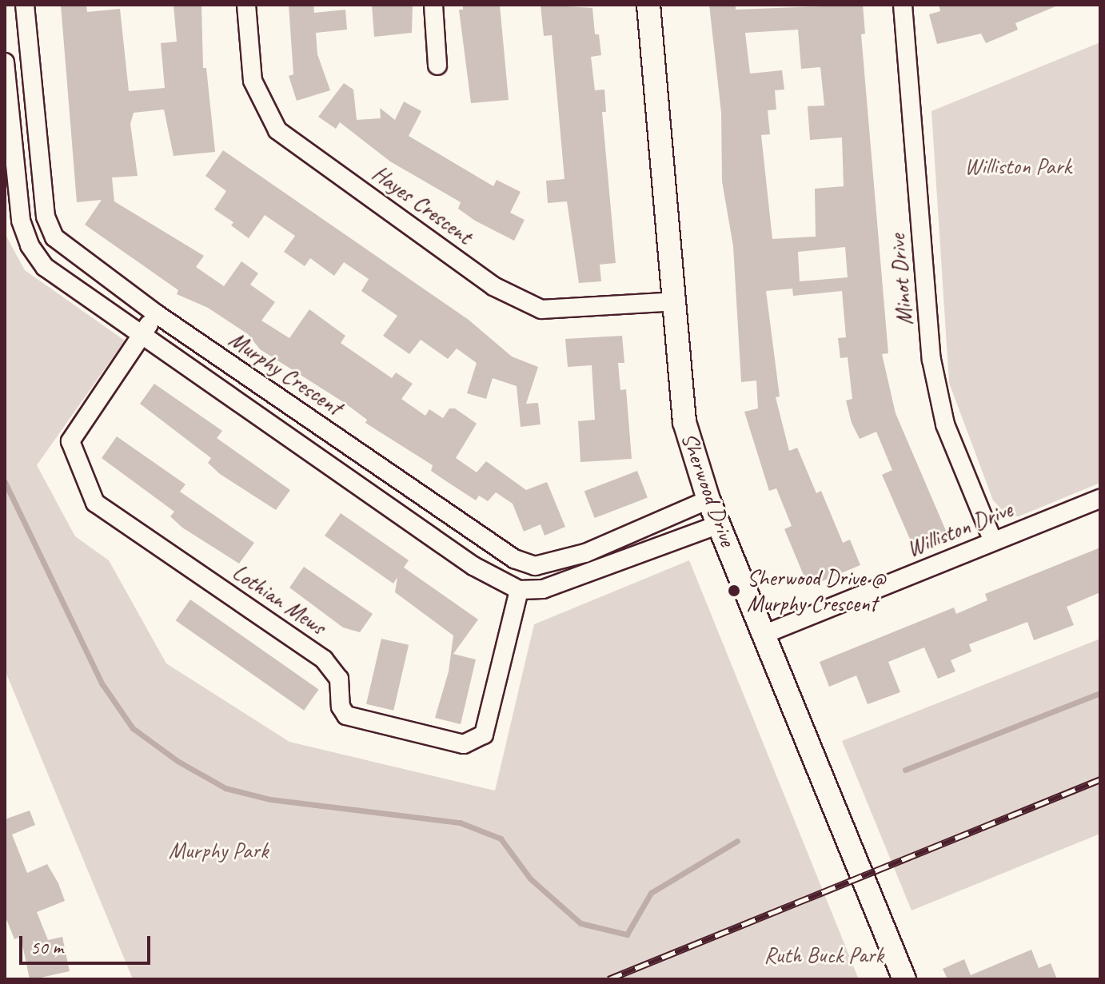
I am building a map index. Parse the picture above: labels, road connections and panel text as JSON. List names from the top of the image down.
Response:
{
  "streets": {
    "street": [
      "Hayes Crescent",
      "Minot Drive",
      "Murphy Crescent",
      "Sherwood Drive",
      "Williston Drive",
      "Lothian Mews"
    ]
  },
  "crossings": [
    ["Hayes Crescent", "Sherwood Drive"],
    ["Minot Drive", "Williston Drive"],
    ["Murphy Crescent", "Sherwood Drive"],
    ["Murphy Crescent", "Lothian Mews"],
    ["Sherwood Drive", "Williston Drive"]
  ],
  "parks": ["Williston Park", "Murphy Park", "Ruth Buck Park"],
  "places": ["Sherwood Drive @ Murphy Crescent"],
  "scale_bar": "50 m"
}
